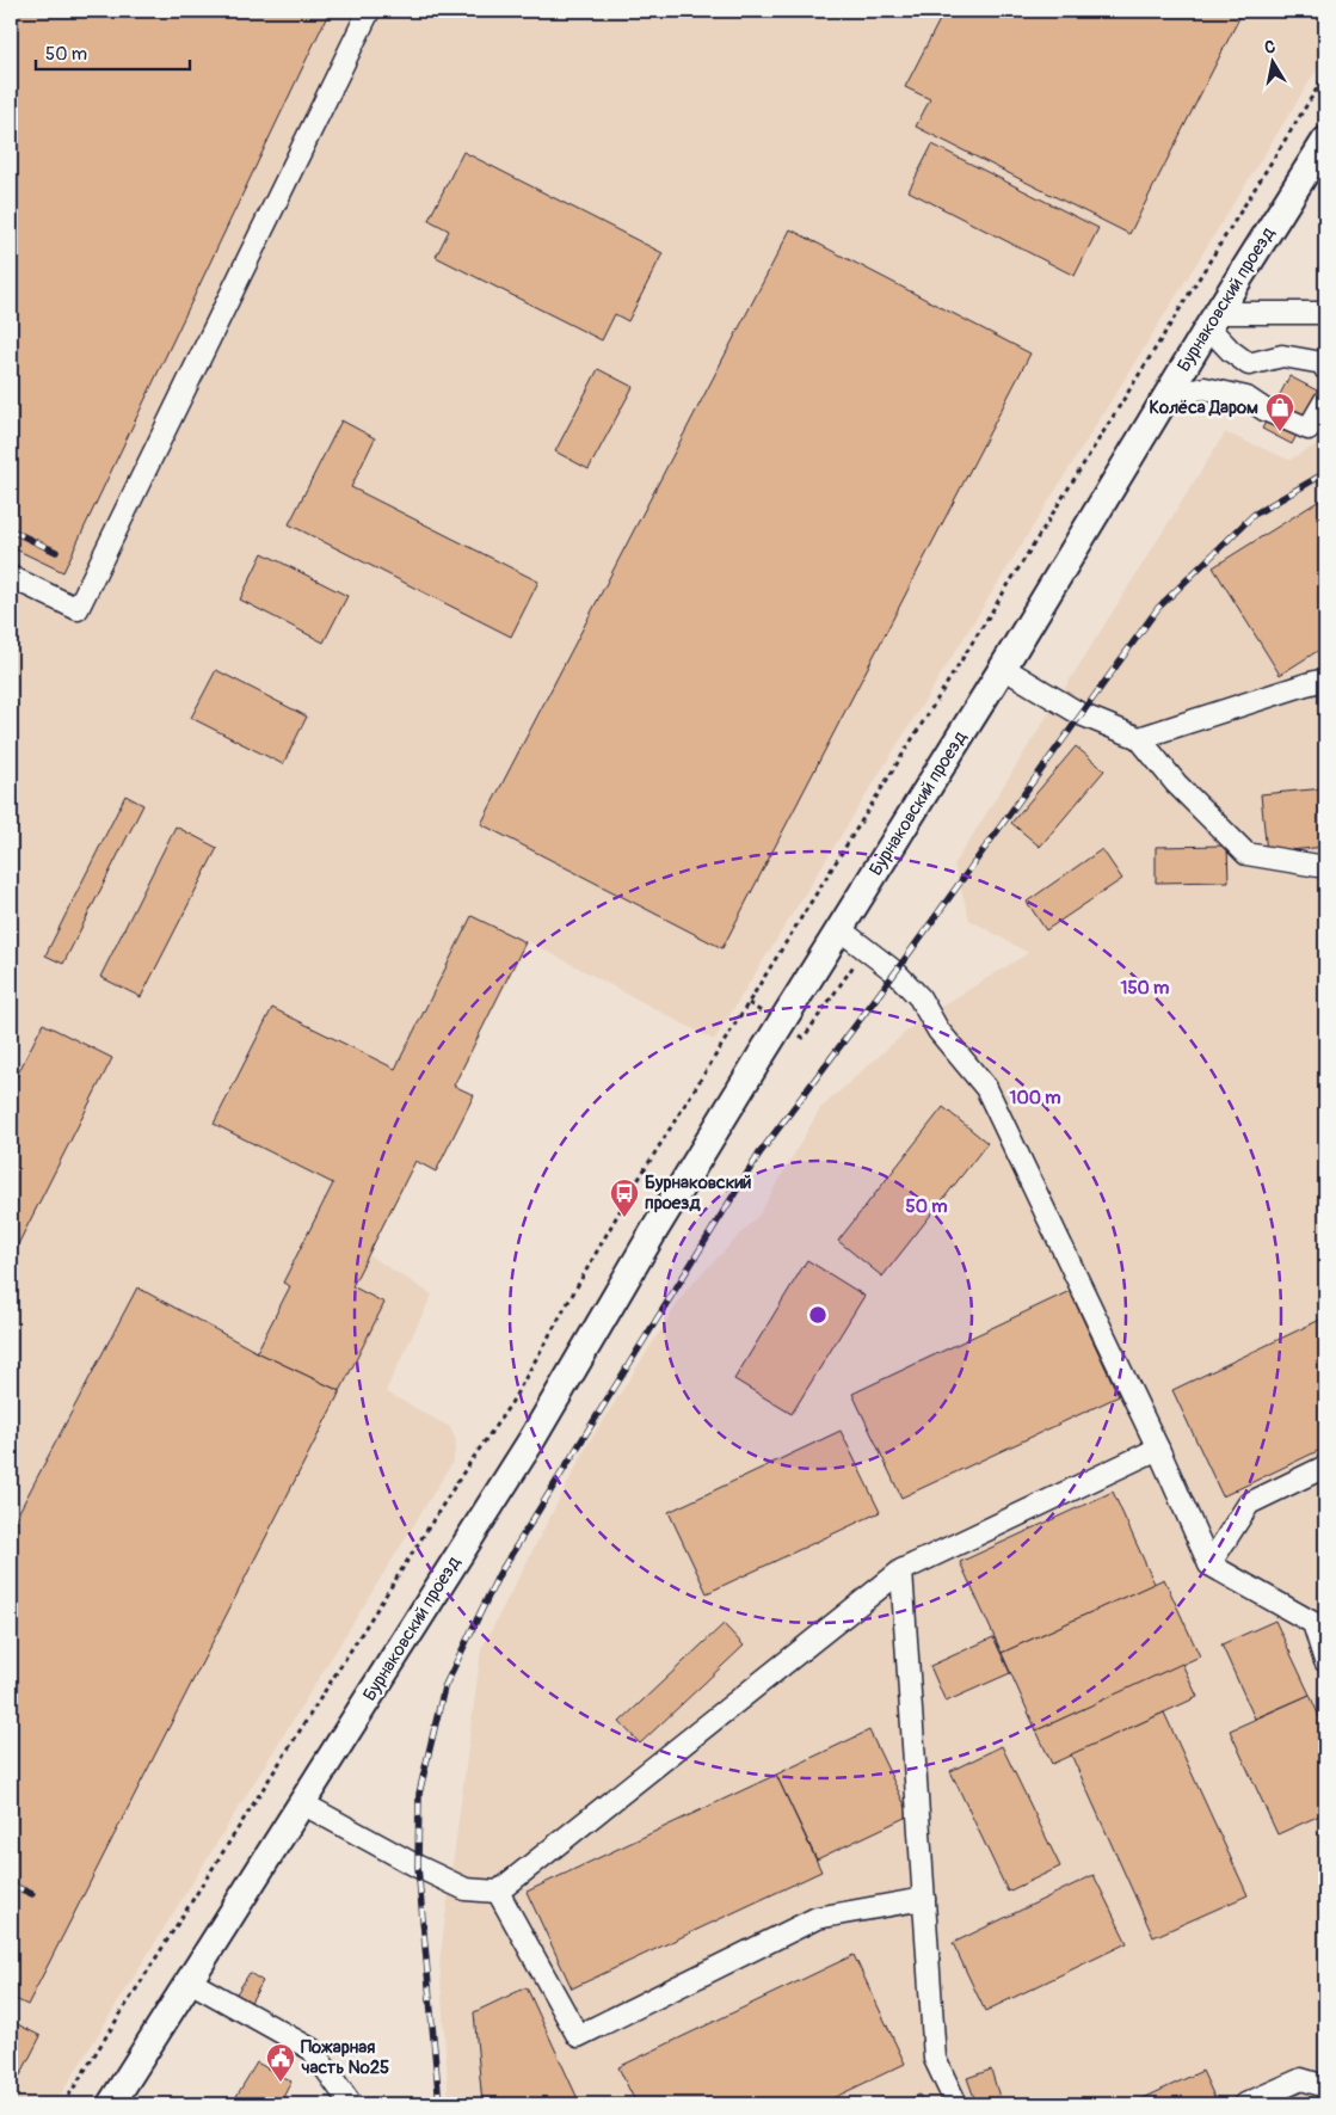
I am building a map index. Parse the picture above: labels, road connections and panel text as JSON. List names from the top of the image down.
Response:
{
  "streets": {
    "main road": ["Бурнаковский проезд"]
  },
  "places": {
    "shop": ["Колёса Даром"],
    "bus stop": ["Бурнаковский проезд"],
    "public building": ["Пожарная часть №25"]
  },
  "scale_bar": "50 m",
  "north": "top",
  "rings": ["150 m", "100 m", "50 m"]
}
